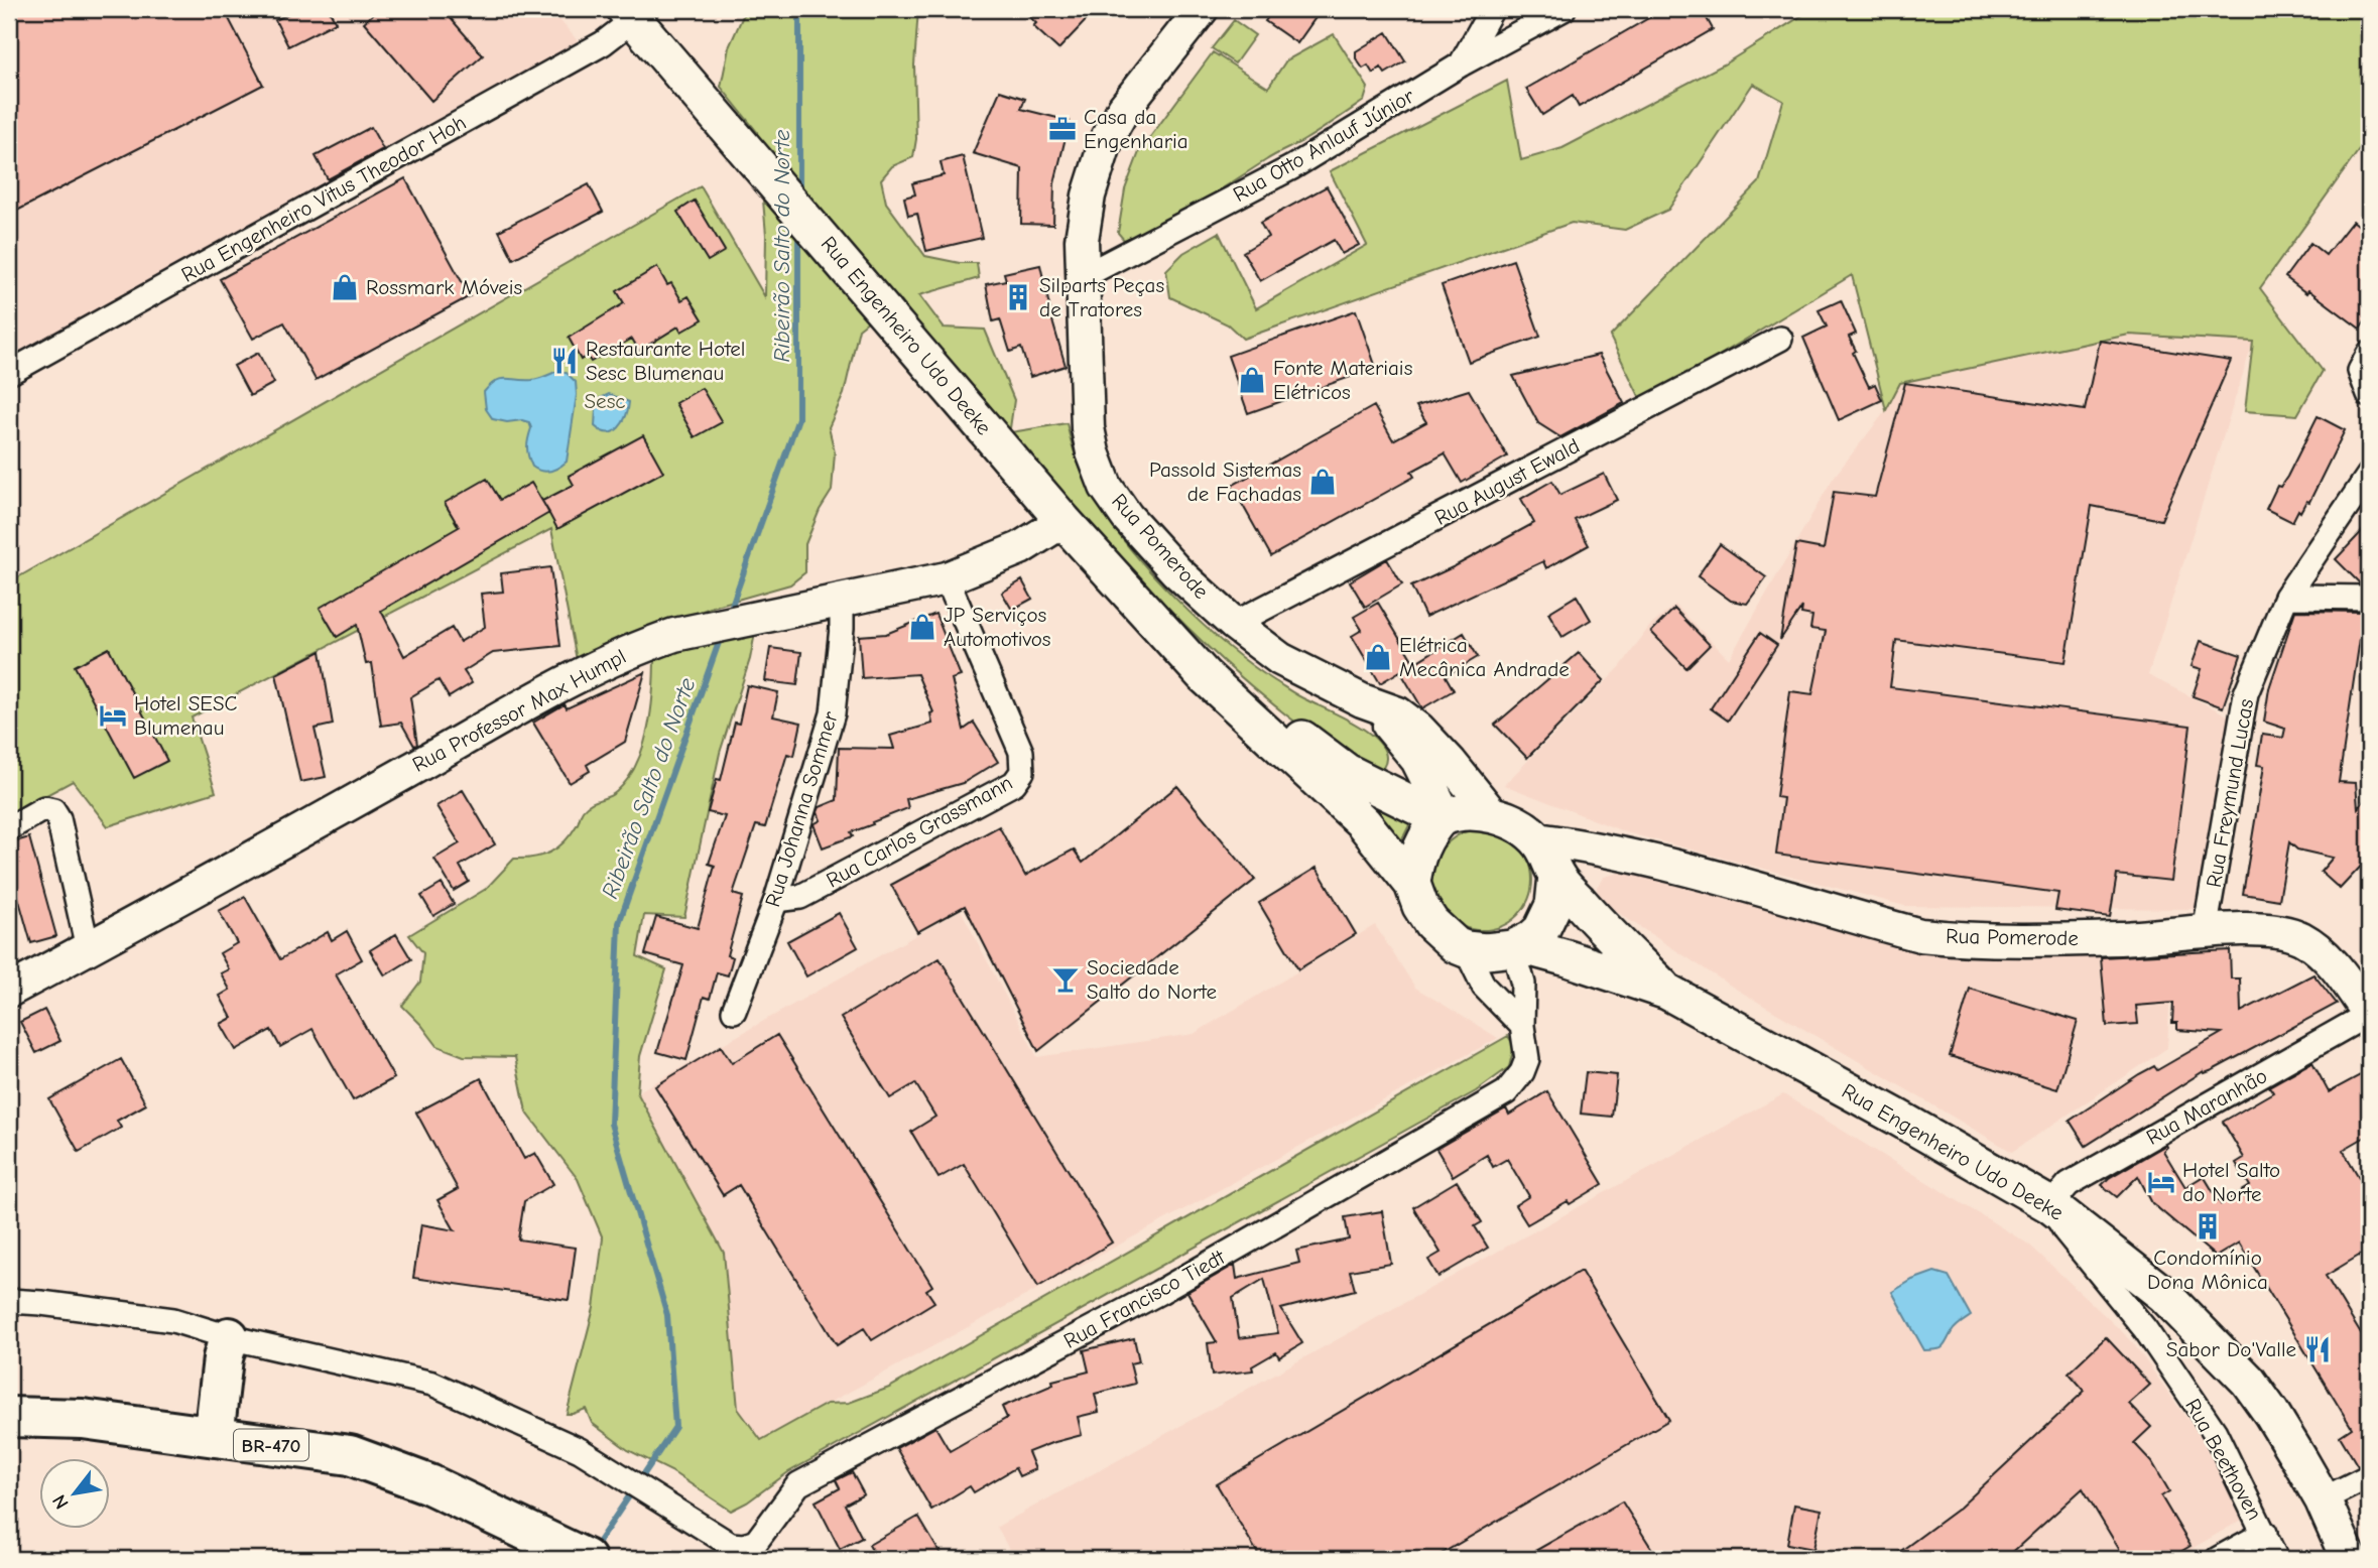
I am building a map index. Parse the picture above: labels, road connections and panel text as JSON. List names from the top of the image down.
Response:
{
  "streets": {
    "highway": ["BR-470"],
    "main road": ["Rua Engenheiro Udo Deeke"],
    "street": [
      "Rua Otto Anlauf Júnior",
      "Rua Engenheiro Vitus Theodor Hoh",
      "Rua August Ewald",
      "Rua Pomerode",
      "Rua Professor Max Humpl",
      "Rua Freymund Lucas",
      "Rua Johanna Sommer",
      "Rua Carlos Grassmann",
      "Rua Maranhão",
      "Rua Francisco Tiedt",
      "Rua Beethoven"
    ]
  },
  "crossings": [
    ["Rua Otto Anlauf Júnior", "Rua Pomerode"],
    ["Rua Engenheiro Vitus Theodor Hoh", "Rua Engenheiro Udo Deeke"],
    ["Rua Engenheiro Udo Deeke", "Rua Pomerode"],
    ["Rua Engenheiro Udo Deeke", "Rua Professor Max Humpl"],
    ["Rua Engenheiro Udo Deeke", "Rua Maranhão"],
    ["Rua Engenheiro Udo Deeke", "Rua Francisco Tiedt"],
    ["Rua Engenheiro Udo Deeke", "Rua Beethoven"],
    ["Rua August Ewald", "Rua Pomerode"],
    ["Rua Pomerode", "Rua Freymund Lucas"],
    ["Rua Pomerode", "Rua Maranhão"],
    ["Rua Pomerode", "Rua Francisco Tiedt"],
    ["Rua Professor Max Humpl", "Rua Johanna Sommer"],
    ["Rua Professor Max Humpl", "Rua Carlos Grassmann"],
    ["Rua Johanna Sommer", "Rua Carlos Grassmann"],
    ["Rua Maranhão", "Rua Beethoven"]
  ],
  "water": ["Ribeirão Salto do Norte"],
  "parks": ["Sesc"],
  "places": {
    "office": ["Casa da Engenharia"],
    "shop": [
      "Rossmark Móveis",
      "Fonte Materiais Elétricos",
      "Passold Sistemas de Fachadas",
      "JP Serviços Automotivos",
      "Elétrica Mecânica Andrade"
    ],
    "building": ["Silparts Peças de Tratores", "Condomínio Dona Mônica"],
    "restaurant": ["Restaurante Hotel Sesc Blumenau", "Sabor Do'Valle"],
    "hotel": ["Hotel SESC Blumenau", "Hotel Salto do Norte"],
    "bar": ["Sociedade Salto do Norte"]
  },
  "north": "bottom left"
}
